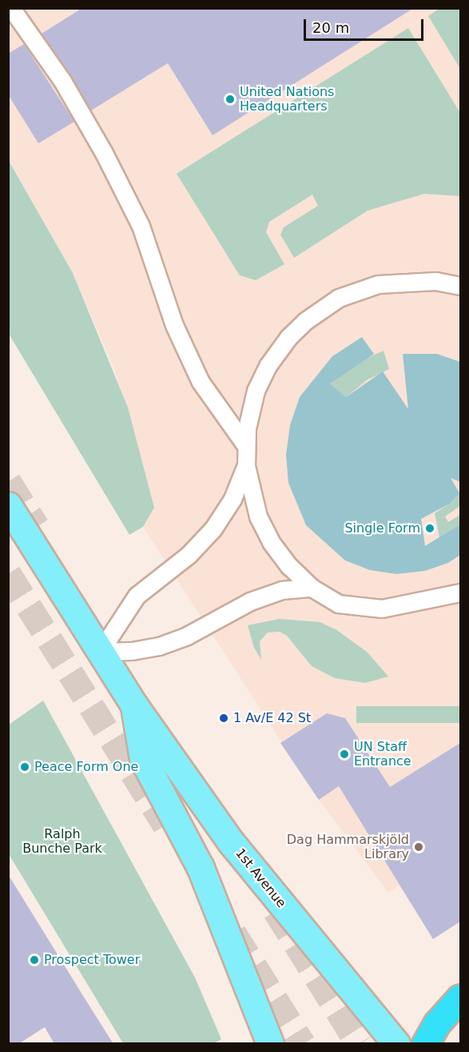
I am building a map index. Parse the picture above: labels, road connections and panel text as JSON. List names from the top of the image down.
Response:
{
  "streets": {
    "main road": ["1st Avenue"]
  },
  "parks": ["Ralph Bunche Park"],
  "places": [
    "United Nations Headquarters",
    "Single Form",
    "1 Av/E 42 St",
    "UN Staff Entrance",
    "Peace Form One",
    "Dag Hammarskjöld Library",
    "Prospect Tower"
  ],
  "scale_bar": "20 m"
}
